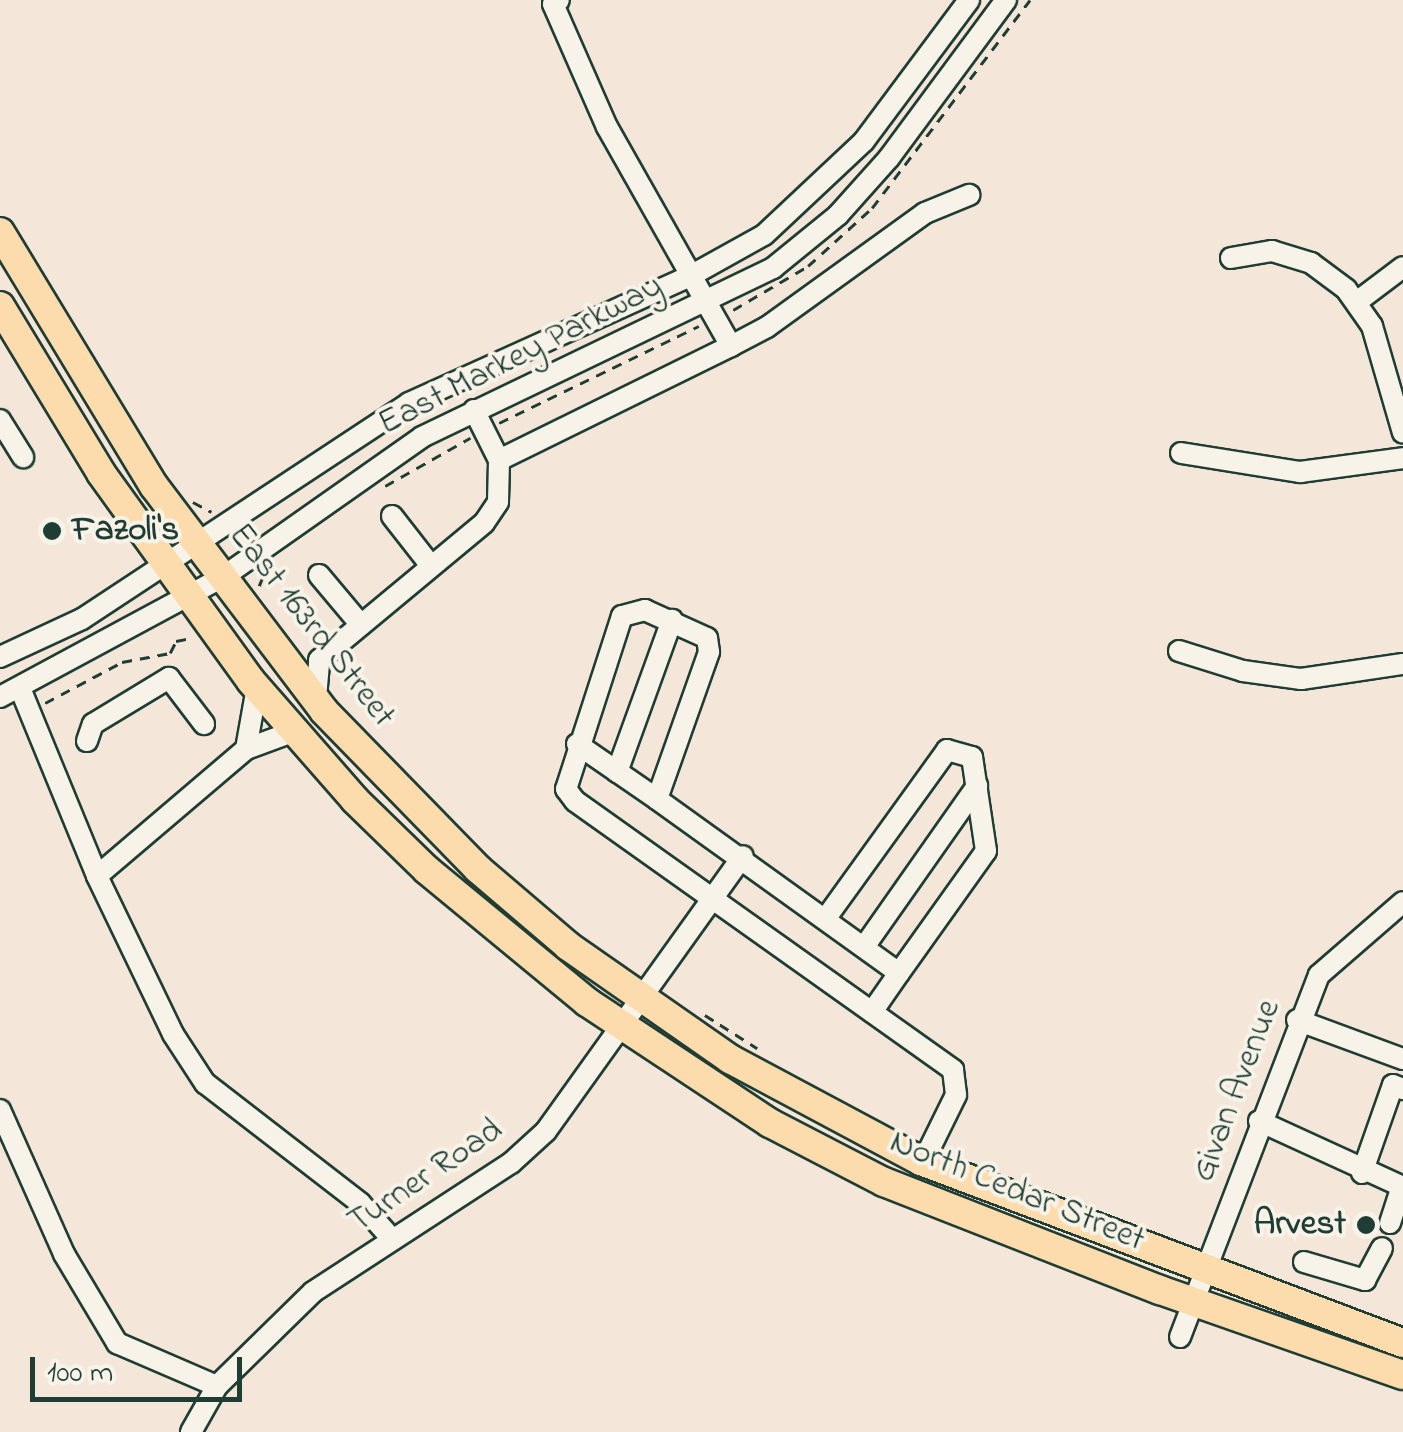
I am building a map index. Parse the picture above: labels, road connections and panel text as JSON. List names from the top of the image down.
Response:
{
  "streets": {
    "main road": ["East 163rd Street", "North Cedar Street"],
    "street": ["East Markey Parkway", "Givan Avenue", "Turner Road"]
  },
  "crossings": [
    ["East Markey Parkway", "East 163rd Street"],
    ["East 163rd Street", "Turner Road"],
    ["East 163rd Street", "North Cedar Street"],
    ["Givan Avenue", "North Cedar Street"],
    ["Turner Road", "North Cedar Street"]
  ],
  "places": ["Fazoli's", "Arvest"],
  "scale_bar": "100 m"
}
